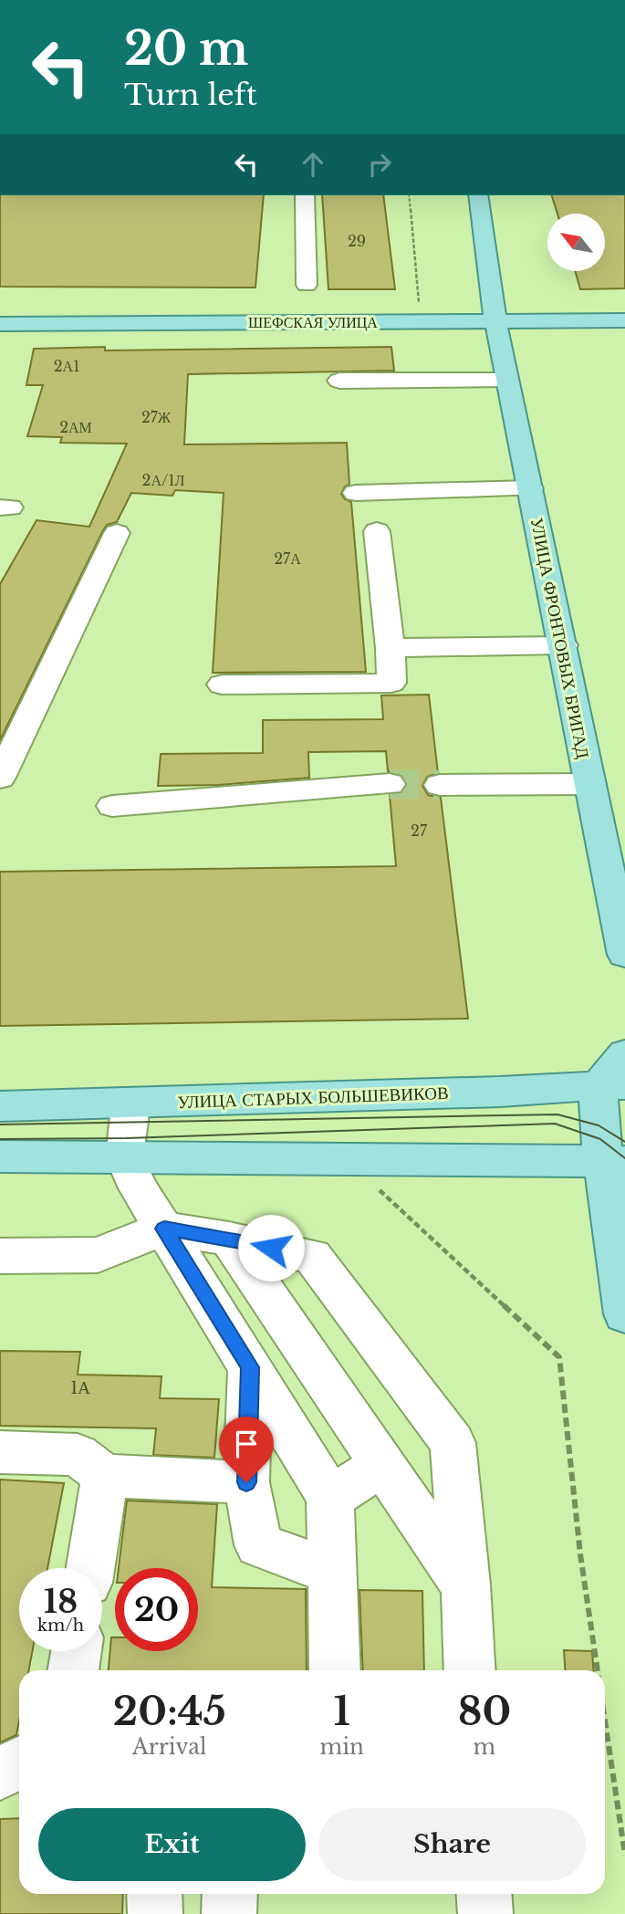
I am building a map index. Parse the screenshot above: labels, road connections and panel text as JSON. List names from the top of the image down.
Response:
{
  "streets": {
    "main road": ["ШЕФСКАЯ УЛИЦА", "УЛИЦА ФРОНТОВЫХ БРИГАД", "УЛИЦА СТАРЫХ БОЛЬШЕВИКОВ"]
  },
  "crossings": [
    ["ШЕФСКАЯ УЛИЦА", "УЛИЦА ФРОНТОВЫХ БРИГАД"]
  ],
  "house_numbers": [
    "29",
    "2А1",
    "27Ж",
    "2АМ",
    "2А/1Л",
    "27А",
    "27",
    "1А"
  ],
  "north": "top left",
  "page": {
    "turn": ["20 m", "Turn left"],
    "speed": "18 km/h",
    "limit": "20",
    "eta": [
      "20:45",
      "Arrival",
      "1",
      "min",
      "80",
      "m"
    ],
    "buttons": ["Exit", "Share"]
  }
}
